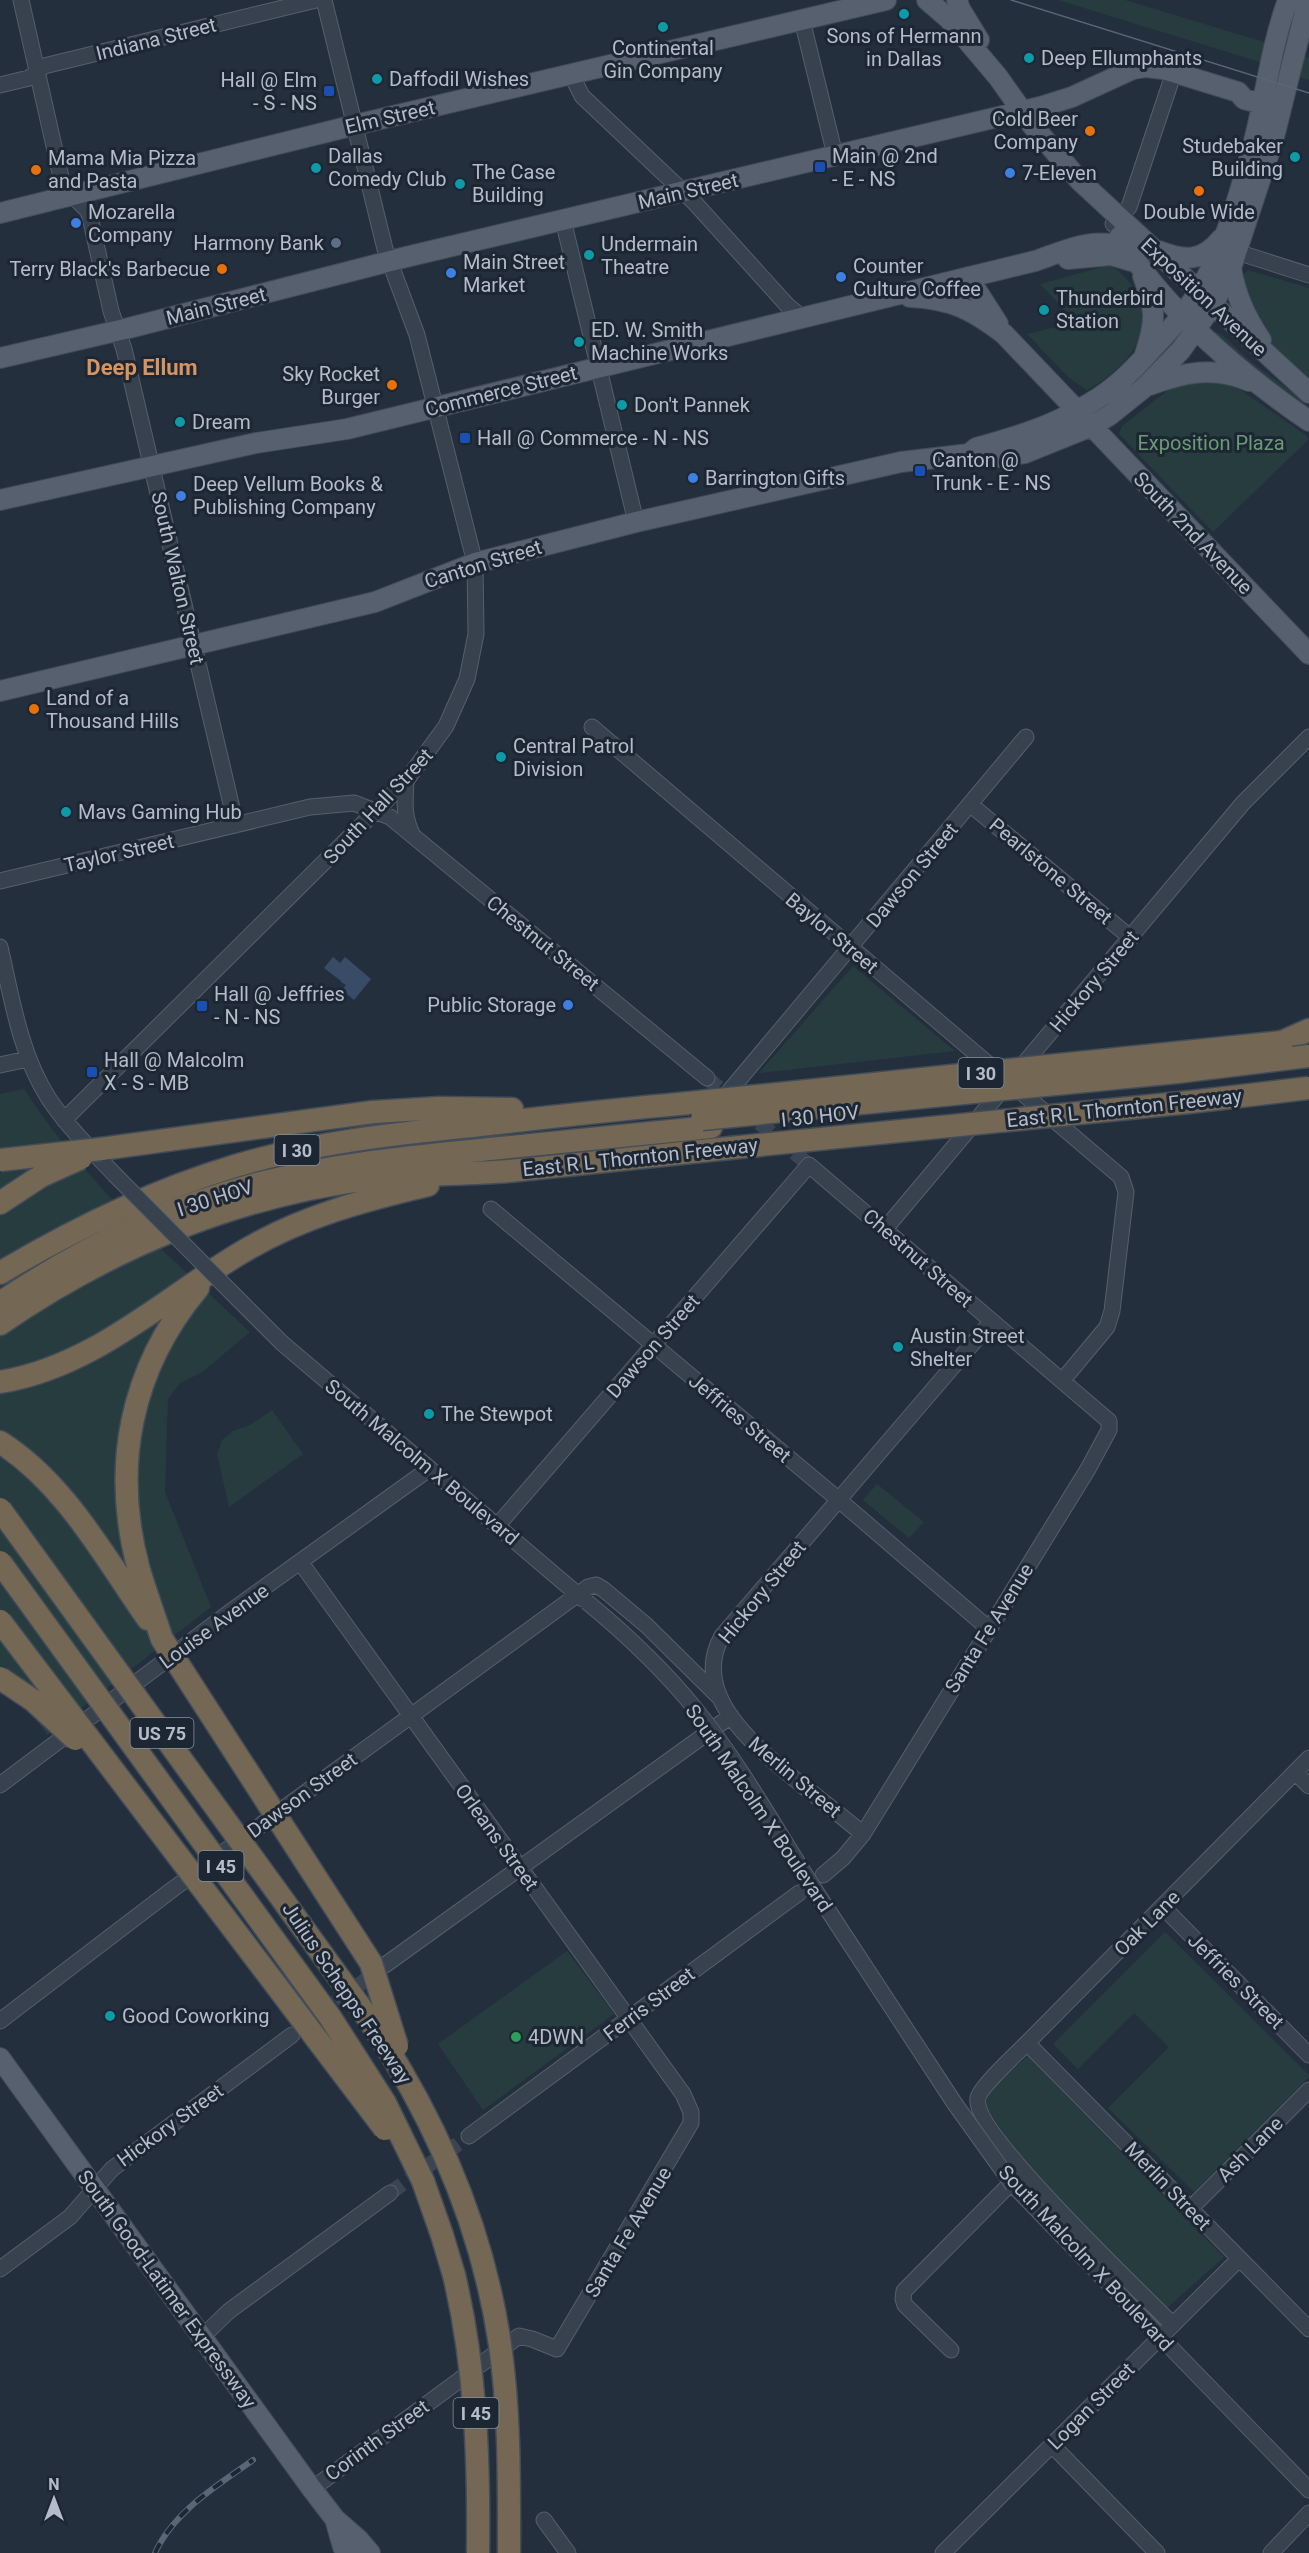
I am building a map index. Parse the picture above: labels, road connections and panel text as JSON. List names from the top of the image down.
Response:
{
  "streets": {
    "highway": [
      "I 30",
      "East R L Thornton Freeway",
      "I 30 HOV",
      "US 75",
      "I 45",
      "Julius Schepps Freeway"
    ],
    "main road": [
      "Elm Street",
      "Main Street",
      "Exposition Avenue",
      "Commerce Street",
      "South 2nd Avenue",
      "Canton Street",
      "South Good-Latimer Expressway"
    ],
    "street": [
      "Indiana Street",
      "South Walton Street",
      "South Hall Street",
      "Taylor Street",
      "Pearlstone Street",
      "Dawson Street",
      "Baylor Street",
      "Chestnut Street",
      "Hickory Street",
      "Jeffries Street",
      "South Malcolm X Boulevard",
      "Louise Avenue",
      "Santa Fe Avenue",
      "Merlin Street",
      "Orleans Street",
      "Oak Lane",
      "Ferris Street",
      "Ash Lane",
      "Logan Street",
      "Corinth Street"
    ]
  },
  "crossings": [
    ["Indiana Street", "South Walton Street"],
    ["Elm Street", "South Walton Street"],
    ["Elm Street", "South Hall Street"],
    ["Main Street", "Exposition Avenue"],
    ["Main Street", "Canton Street"],
    ["Main Street", "South Walton Street"],
    ["Main Street", "South Hall Street"],
    ["Exposition Avenue", "Commerce Street"],
    ["Exposition Avenue", "Canton Street"],
    ["Commerce Street", "South 2nd Avenue"],
    ["Commerce Street", "South Walton Street"],
    ["Commerce Street", "South Hall Street"],
    ["South 2nd Avenue", "Canton Street"],
    ["Canton Street", "South Walton Street"],
    ["Canton Street", "South Hall Street"],
    ["South Walton Street", "Taylor Street"],
    ["South Hall Street", "Taylor Street"],
    ["South Hall Street", "Chestnut Street"],
    ["South Hall Street", "South Malcolm X Boulevard"],
    ["Taylor Street", "Chestnut Street"],
    ["Pearlstone Street", "Dawson Street"],
    ["Pearlstone Street", "Hickory Street"],
    ["Dawson Street", "Baylor Street"],
    ["Dawson Street", "Chestnut Street"],
    ["Dawson Street", "Jeffries Street"],
    ["Dawson Street", "South Malcolm X Boulevard"],
    ["Dawson Street", "Orleans Street"],
    ["Baylor Street", "Chestnut Street"],
    ["Baylor Street", "Hickory Street"],
    ["Chestnut Street", "Hickory Street"],
    ["Chestnut Street", "Santa Fe Avenue"],
    ["Hickory Street", "Jeffries Street"],
    ["Hickory Street", "Merlin Street"],
    ["Hickory Street", "South Good-Latimer Expressway"],
    ["Jeffries Street", "Santa Fe Avenue"],
    ["Jeffries Street", "Oak Lane"],
    ["South Malcolm X Boulevard", "Louise Avenue"],
    ["South Malcolm X Boulevard", "Logan Street"],
    ["Louise Avenue", "Orleans Street"],
    ["Santa Fe Avenue", "Merlin Street"],
    ["Santa Fe Avenue", "Orleans Street"],
    ["Santa Fe Avenue", "Corinth Street"],
    ["Merlin Street", "Oak Lane"],
    ["Merlin Street", "Ash Lane"],
    ["Merlin Street", "Logan Street"],
    ["Orleans Street", "Ferris Street"],
    ["South Good-Latimer Expressway", "Corinth Street"]
  ],
  "districts": ["Deep Ellum"],
  "parks": ["Exposition Plaza"],
  "places": {
    "other": [
      "Sons of Hermann in Dallas",
      "Continental Gin Company",
      "Deep Ellumphants",
      "Daffodil Wishes",
      "Cold Beer Company",
      "Studebaker Building",
      "Dallas Comedy Club",
      "Mama Mia Pizza and Pasta",
      "7-Eleven",
      "The Case Building",
      "Double Wide",
      "Mozarella Company",
      "Harmony Bank",
      "Undermain Theatre",
      "Terry Black's Barbecue",
      "Main Street Market",
      "Counter Culture Coffee",
      "Thunderbird Station",
      "ED. W. Smith Machine Works",
      "Sky Rocket Burger",
      "Don't Pannek",
      "Dream",
      "Barrington Gifts",
      "Deep Vellum Books & Publishing Company",
      "Land of a Thousand Hills",
      "Central Patrol Division",
      "Mavs Gaming Hub",
      "Public Storage",
      "Austin Street Shelter",
      "The Stewpot",
      "Good Coworking",
      "4DWN"
    ],
    "transit": [
      "Hall @ Elm - S - NS",
      "Main @ 2nd - E - NS",
      "Hall @ Commerce - N - NS",
      "Canton @ Trunk - E - NS",
      "Hall @ Jeffries - N - NS",
      "Hall @ Malcolm X - S - MB"
    ]
  },
  "north": "top"
}
